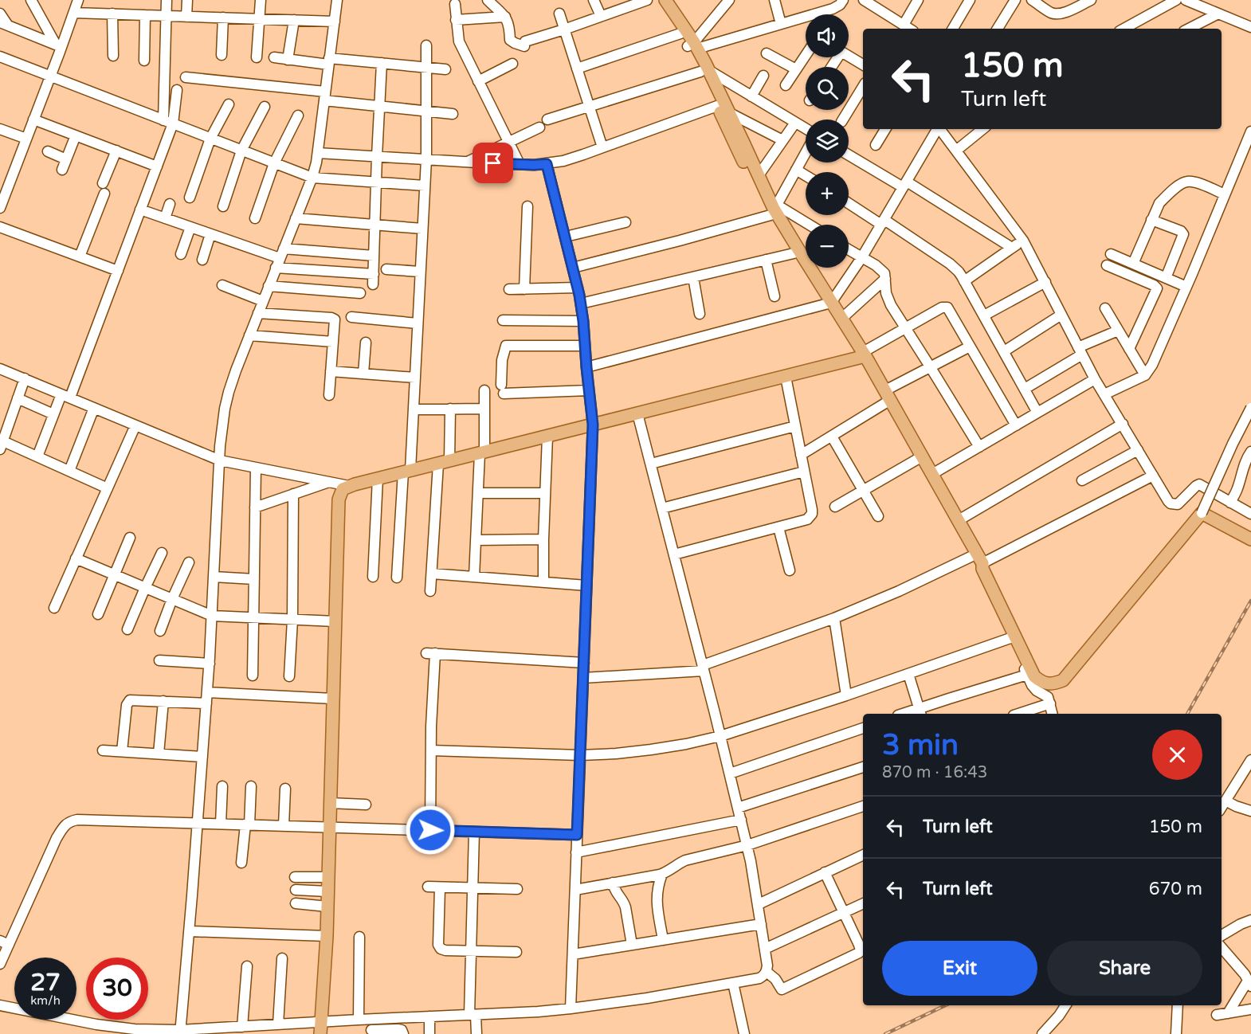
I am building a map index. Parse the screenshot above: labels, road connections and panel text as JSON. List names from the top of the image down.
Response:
{
  "page": {
    "map_buttons": ["+", "−"],
    "turn": ["150 m", "Turn left"],
    "heading": ["3 min", "870 m · 16:43"],
    "list": [
      {
        "name": "Turn left",
        "value": "150 m"
      },
      {
        "name": "Turn left",
        "value": "670 m"
      }
    ],
    "buttons": ["Exit", "Share"],
    "speed": "27 km/h",
    "limit": "30"
  }
}
